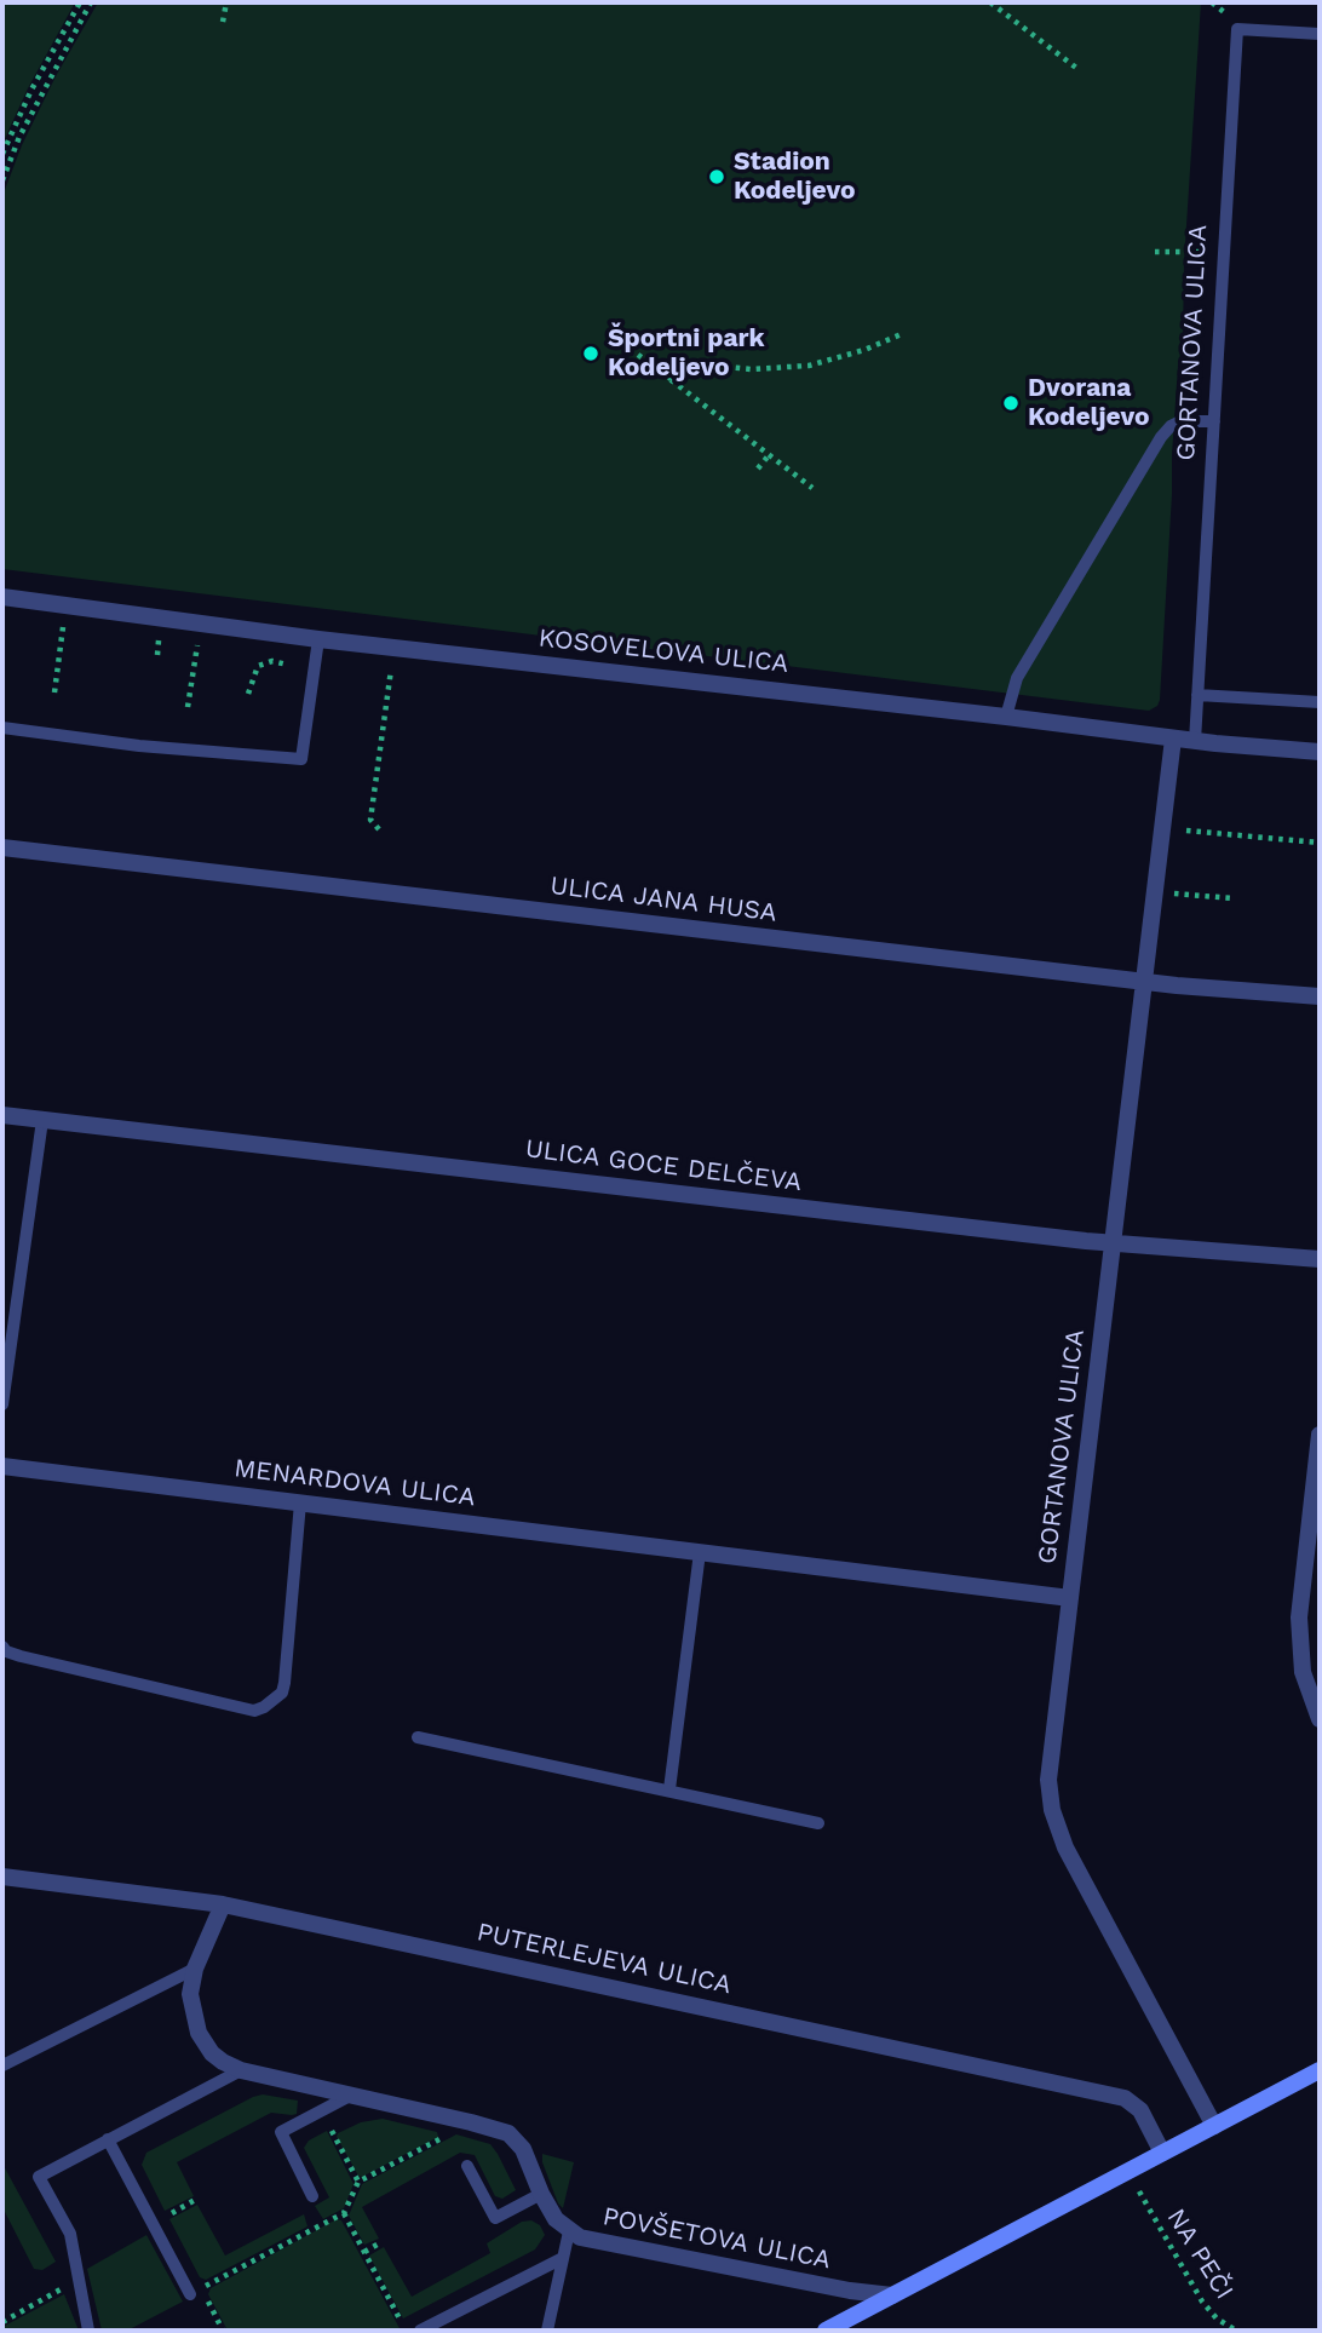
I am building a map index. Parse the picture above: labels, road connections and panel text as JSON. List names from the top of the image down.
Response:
{
  "streets": {
    "street": [
      "GORTANOVA ULICA",
      "KOSOVELOVA ULICA",
      "ULICA JANA HUSA",
      "ULICA GOCE DELČEVA",
      "MENARDOVA ULICA",
      "PUTERLEJEVA ULICA",
      "POVŠETOVA ULICA"
    ],
    "path": ["NA PEČI"]
  },
  "crossings": [
    ["GORTANOVA ULICA", "KOSOVELOVA ULICA"],
    ["GORTANOVA ULICA", "ULICA JANA HUSA"],
    ["GORTANOVA ULICA", "ULICA GOCE DELČEVA"],
    ["GORTANOVA ULICA", "MENARDOVA ULICA"],
    ["PUTERLEJEVA ULICA", "POVŠETOVA ULICA"]
  ],
  "places": ["Stadion Kodeljevo", "Športni park Kodeljevo", "Dvorana Kodeljevo"]
}
